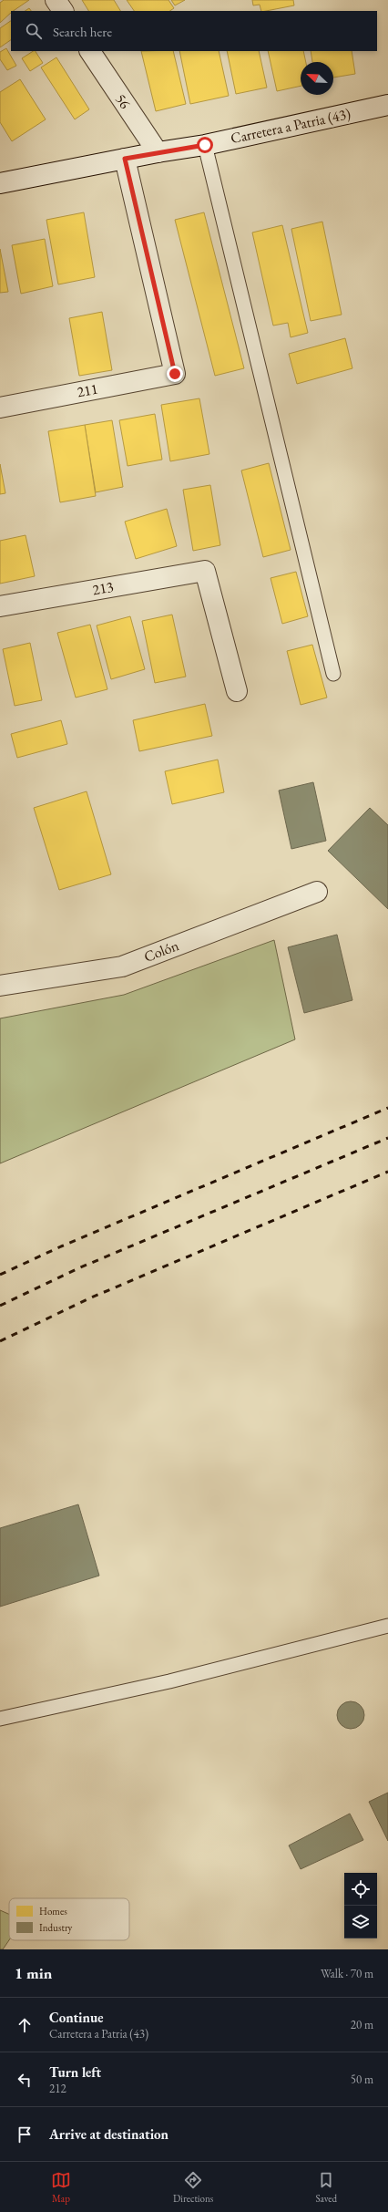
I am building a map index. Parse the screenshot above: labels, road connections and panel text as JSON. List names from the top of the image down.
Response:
{
  "streets": {
    "street": [
      "56",
      "Carretera a Patria (43)",
      "211",
      "213",
      "Colón"
    ]
  },
  "crossings": [
    ["56", "Carretera a Patria (43)"],
    ["Carretera a Patria (43)", "211"]
  ],
  "legend": ["Homes", "Industry"],
  "north": "top left",
  "page": {
    "search": "Search here",
    "heading": ["1 min", "Walk · 70 m"],
    "list": [
      ["Continue", "Carretera a Patria (43)", "20 m"],
      ["Turn left", "212", "50 m"],
      "Arrive at destination"
    ],
    "nav": ["Map", "Directions", "Saved"]
  }
}
